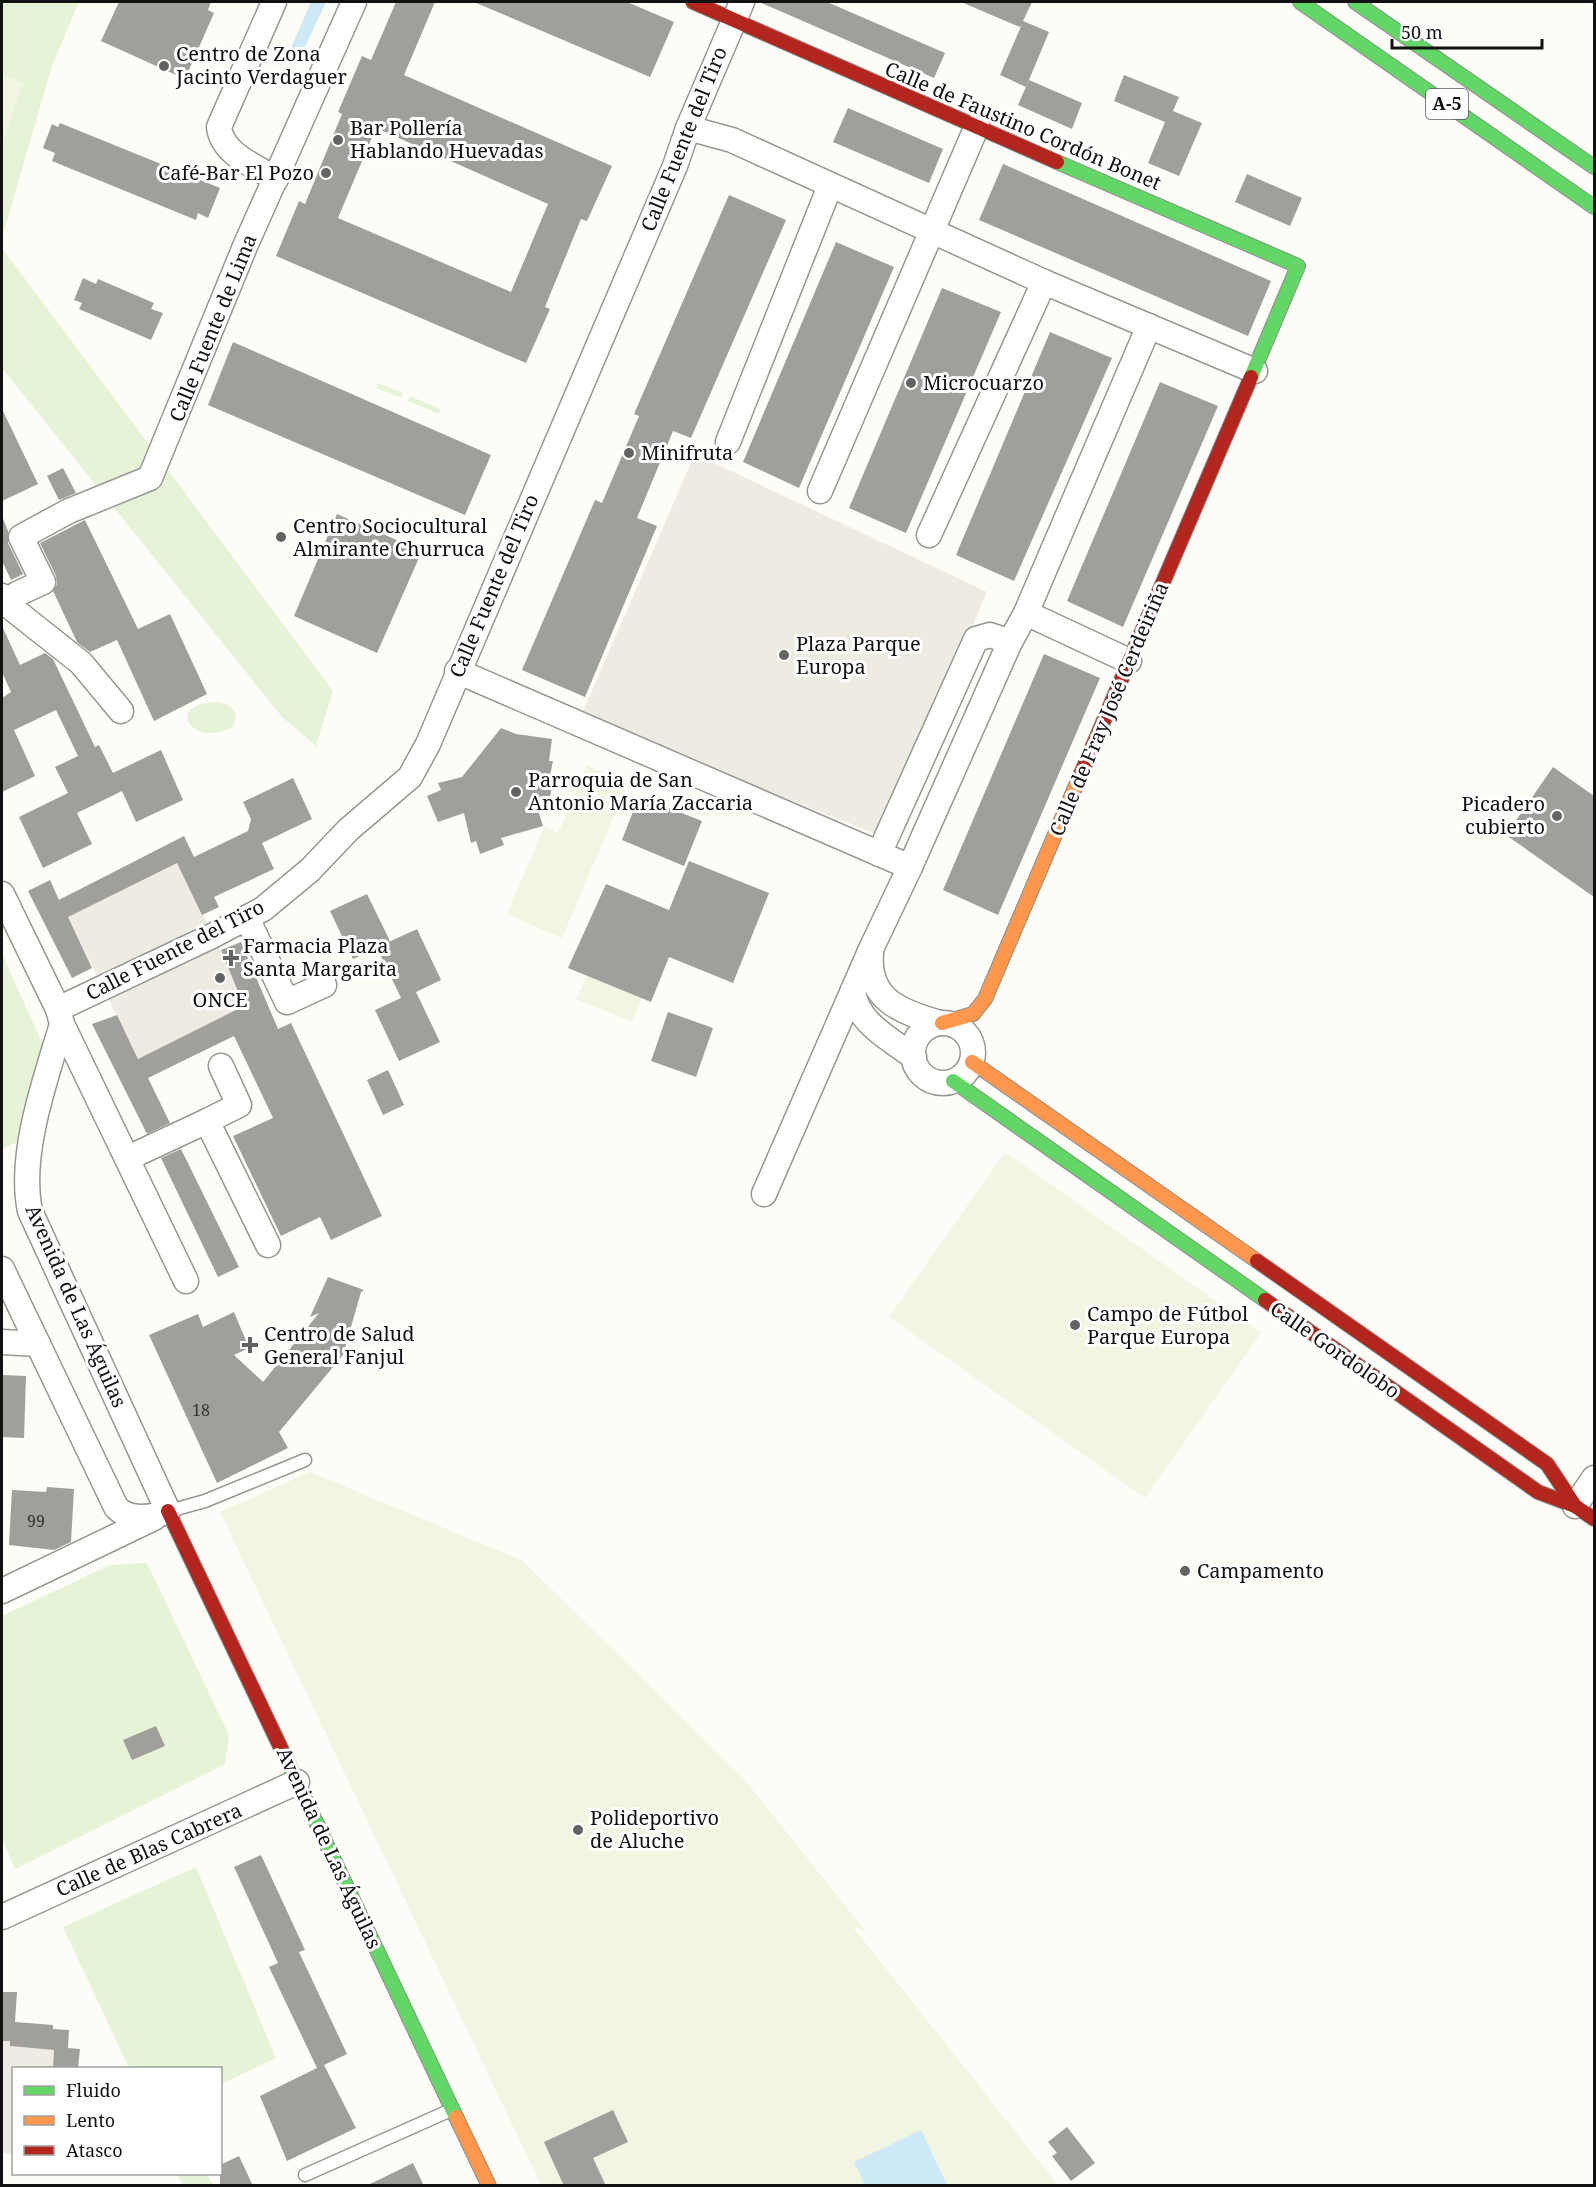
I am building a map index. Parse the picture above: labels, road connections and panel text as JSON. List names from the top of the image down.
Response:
{
  "streets": {
    "main road": [
      "A-5",
      "Calle de Faustino Cordón Bonet",
      "Calle de Fray José Cerdeiriña",
      "Avenida de Las Águilas",
      "Calle Gordolobo"
    ],
    "street": ["Calle Fuente del Tiro", "Calle Fuente de Lima", "Calle de Blas Cabrera"]
  },
  "crossings": [
    ["Calle de Faustino Cordón Bonet", "Calle Fuente del Tiro"],
    ["Calle de Faustino Cordón Bonet", "Calle de Fray José Cerdeiriña"],
    ["Calle Fuente del Tiro", "Avenida de Las Águilas"],
    ["Calle de Fray José Cerdeiriña", "Calle Gordolobo"],
    ["Avenida de Las Águilas", "Calle de Blas Cabrera"]
  ],
  "places": {
    "other": [
      "Centro de Zona Jacinto Verdaguer",
      "Bar Pollería Hablando Huevadas",
      "Café-Bar El Pozo",
      "Microcuarzo",
      "Minifruta",
      "Centro Sociocultural Almirante Churruca",
      "Plaza Parque Europa",
      "Parroquia de San Antonio María Zaccaria",
      "Picadero cubierto",
      "ONCE",
      "Campo de Fútbol Parque Europa",
      "Campamento",
      "Polideportivo de Aluche"
    ],
    "health": ["Farmacia Plaza Santa Margarita", "Centro de Salud General Fanjul"]
  },
  "house_numbers": ["18", "99"],
  "legend": ["Fluido", "Lento", "Atasco"],
  "scale_bar": "50 m"
}
